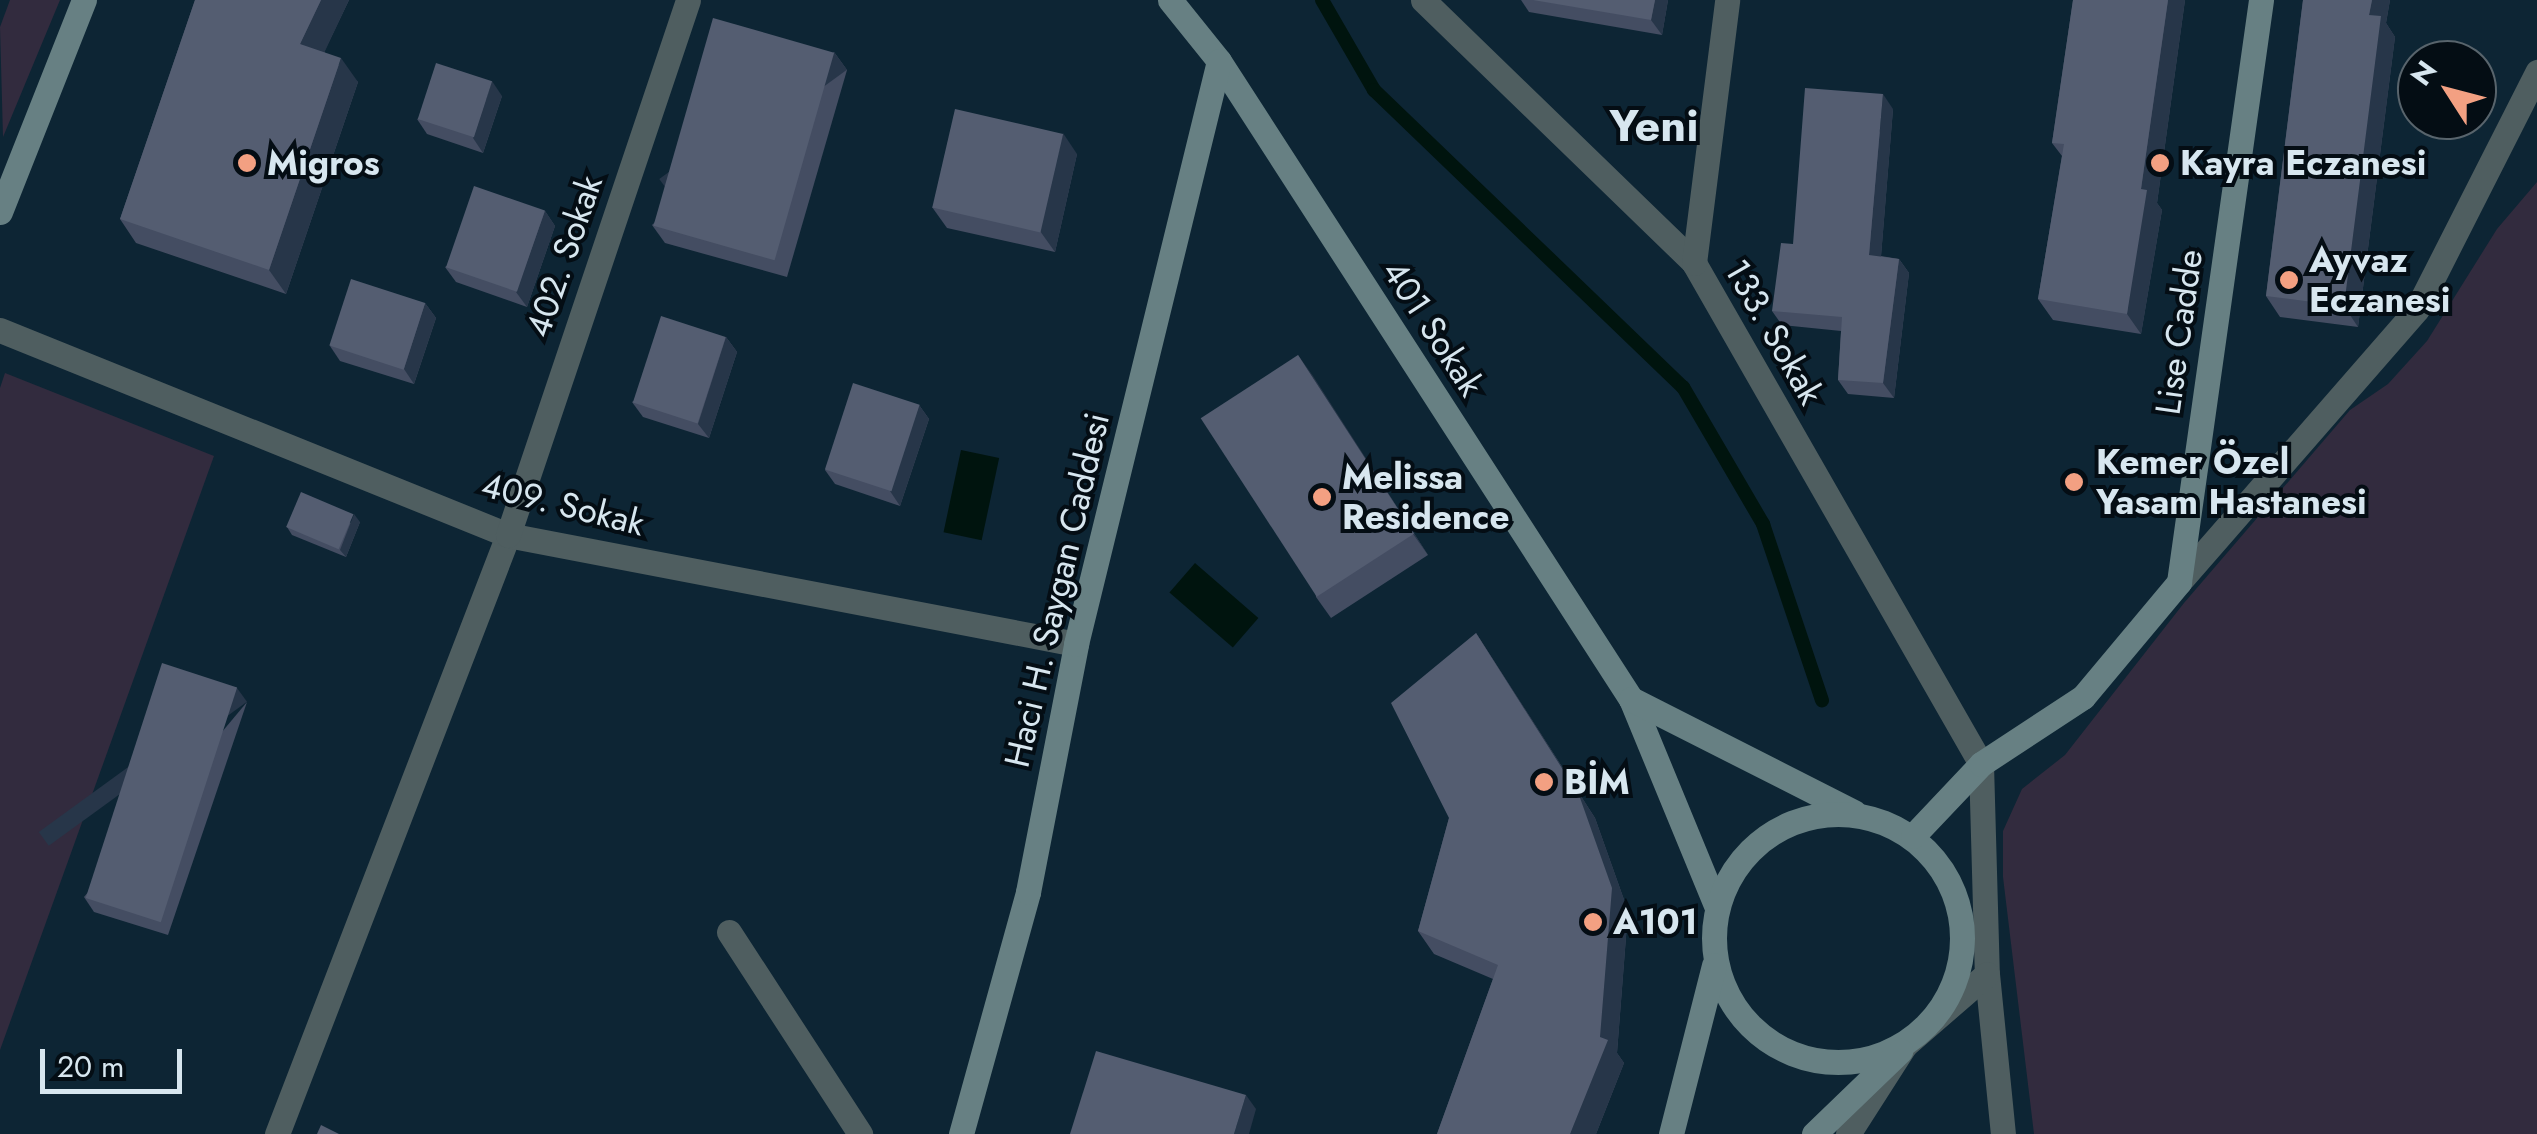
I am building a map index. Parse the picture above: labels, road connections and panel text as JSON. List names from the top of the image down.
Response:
{
  "streets": {
    "street": [
      "402. Sokak",
      "401 Sokak",
      "133. Sokak",
      "Lise Cadde",
      "409. Sokak",
      "Haci H. Saygan Caddesi"
    ]
  },
  "crossings": [
    ["402. Sokak", "409. Sokak"],
    ["401 Sokak", "Haci H. Saygan Caddesi"],
    ["409. Sokak", "Haci H. Saygan Caddesi"]
  ],
  "districts": ["Yeni"],
  "places": [
    "Migros",
    "Kayra Eczanesi",
    "Ayvaz Eczanesi",
    "Kemer Özel Yasam Hastanesi",
    "Melissa Residence",
    "BİM",
    "A101"
  ],
  "scale_bar": "20 m",
  "north": "top left"
}
